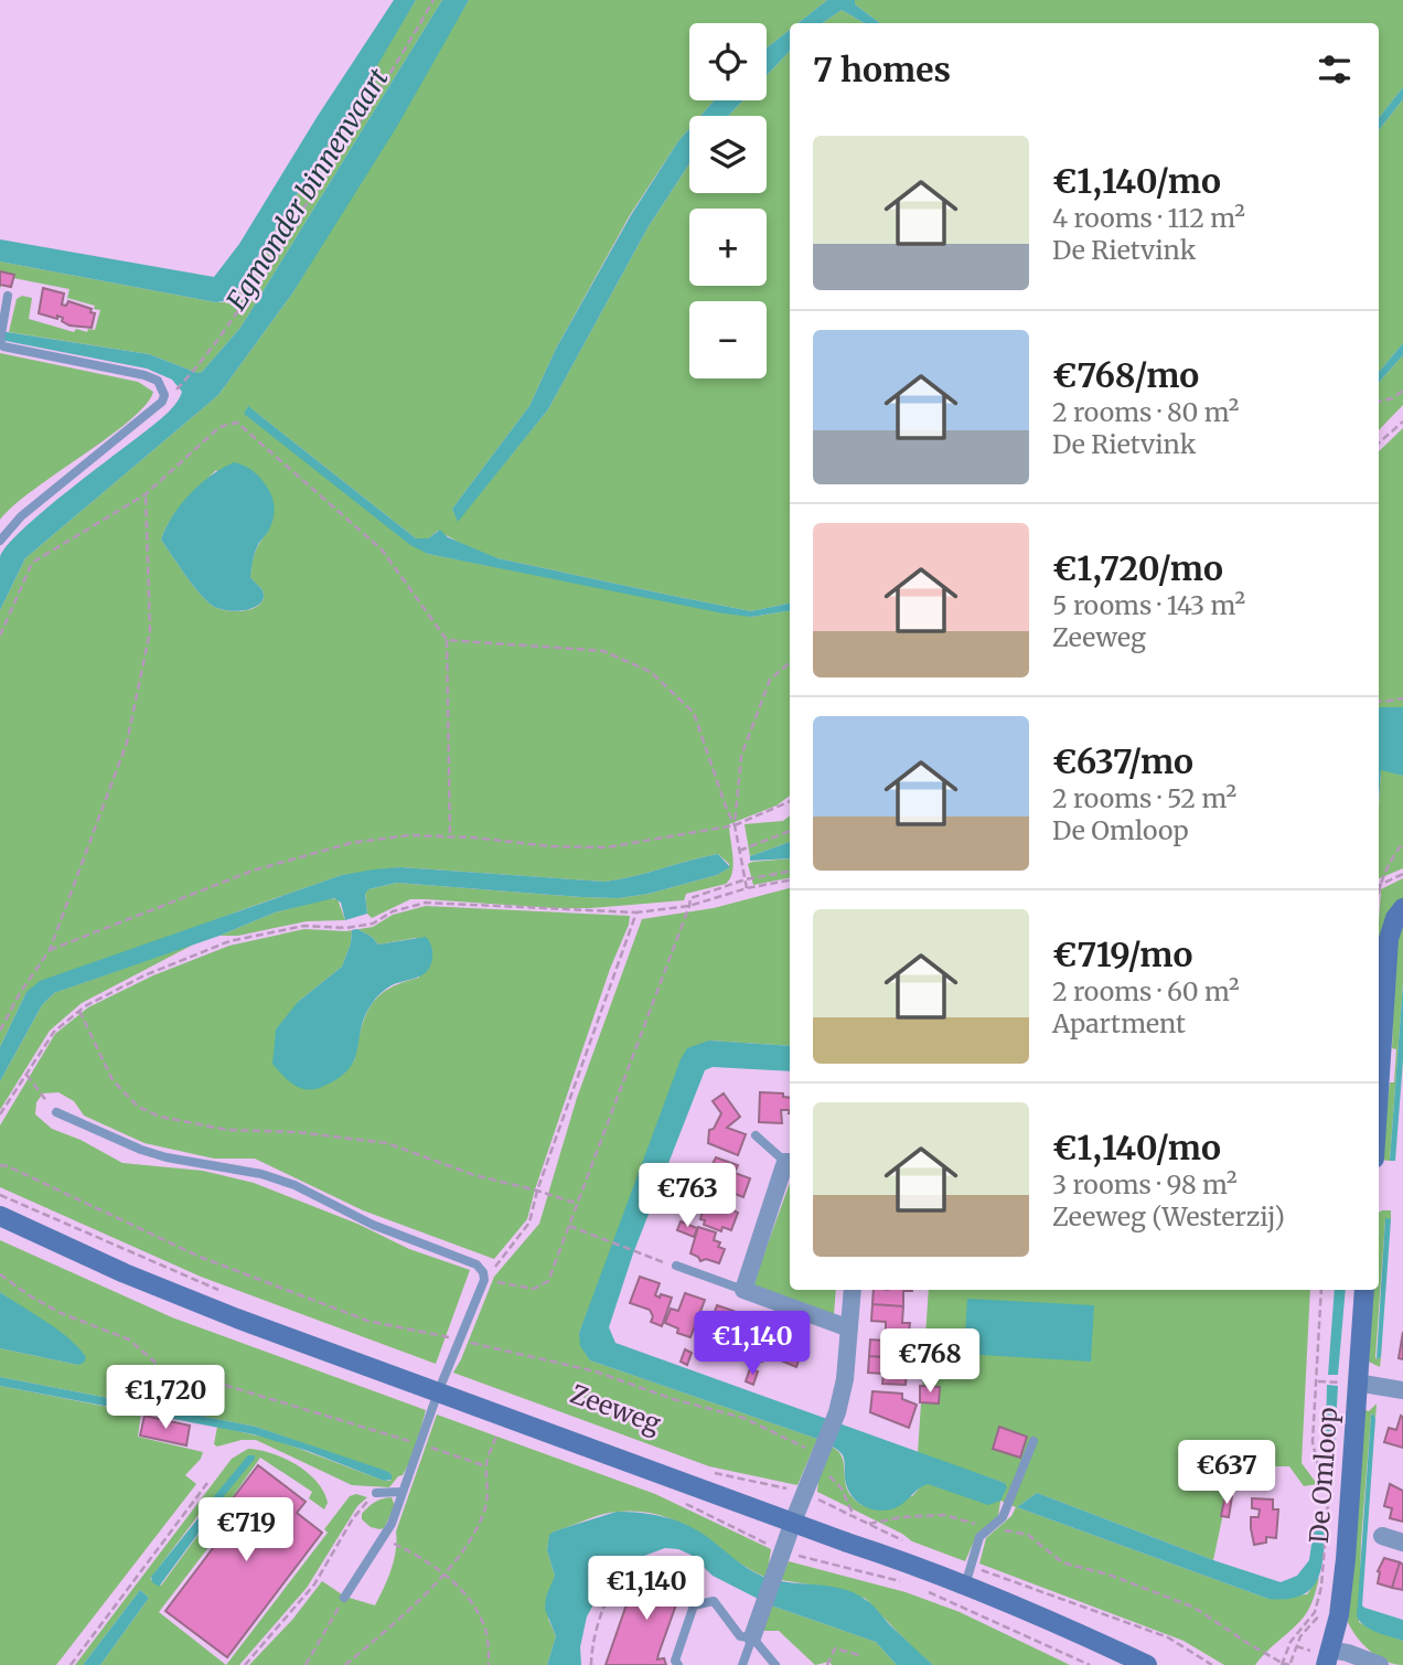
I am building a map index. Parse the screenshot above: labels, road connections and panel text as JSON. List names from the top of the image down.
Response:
{
  "streets": {
    "street": ["Zeeweg", "De Omloop"]
  },
  "water": ["Egmonder binnenvaart"],
  "page": {
    "map_buttons": ["+", "−"],
    "heading": "7 homes",
    "list": [
      {
        "name": "€1,140/mo",
        "note": "4 rooms · 112 m² · De Rietvink"
      },
      {
        "name": "€768/mo",
        "note": "2 rooms · 80 m² · De Rietvink"
      },
      {
        "name": "€1,720/mo",
        "note": "5 rooms · 143 m² · Zeeweg"
      },
      {
        "name": "€637/mo",
        "note": "2 rooms · 52 m² · De Omloop"
      },
      {
        "name": "€719/mo",
        "note": "2 rooms · 60 m² · Apartment"
      },
      {
        "name": "€1,140/mo",
        "note": "3 rooms · 98 m² · Zeeweg (Westerzij)"
      }
    ],
    "price": [
      "€763",
      "€1,140",
      "€768",
      "€1,720",
      "€637",
      "€719",
      "€1,140"
    ]
  }
}
